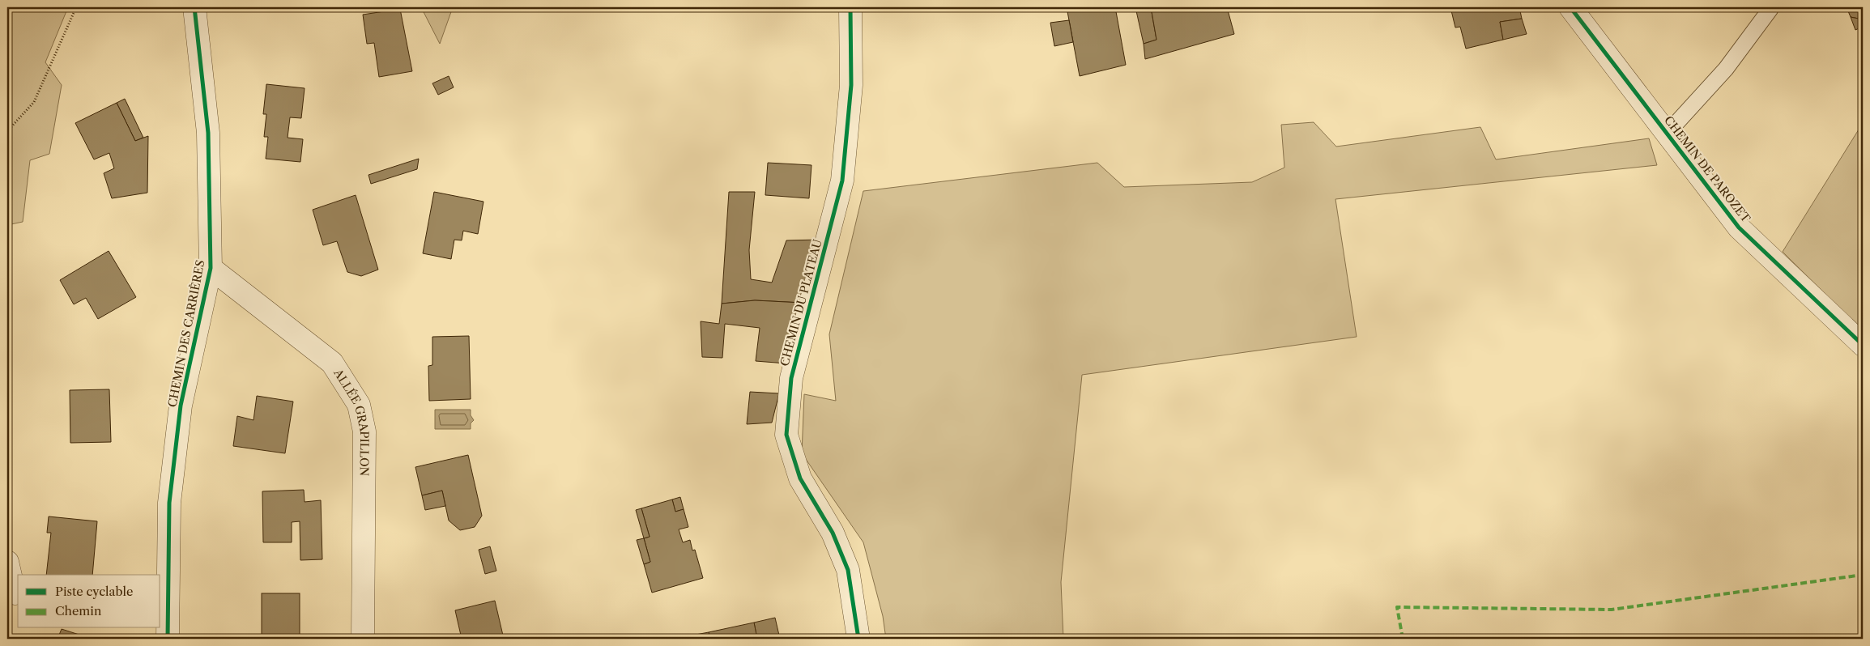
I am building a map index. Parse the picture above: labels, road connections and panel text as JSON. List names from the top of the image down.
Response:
{
  "streets": {
    "street": [
      "CHEMIN DE PAROZET",
      "CHEMIN DU PLATEAU",
      "CHEMIN DES CARRIÈRES",
      "ALLÉE GRAPILLON"
    ]
  },
  "crossings": [
    ["CHEMIN DES CARRIÈRES", "ALLÉE GRAPILLON"]
  ],
  "legend": ["Piste cyclable", "Chemin"]
}
